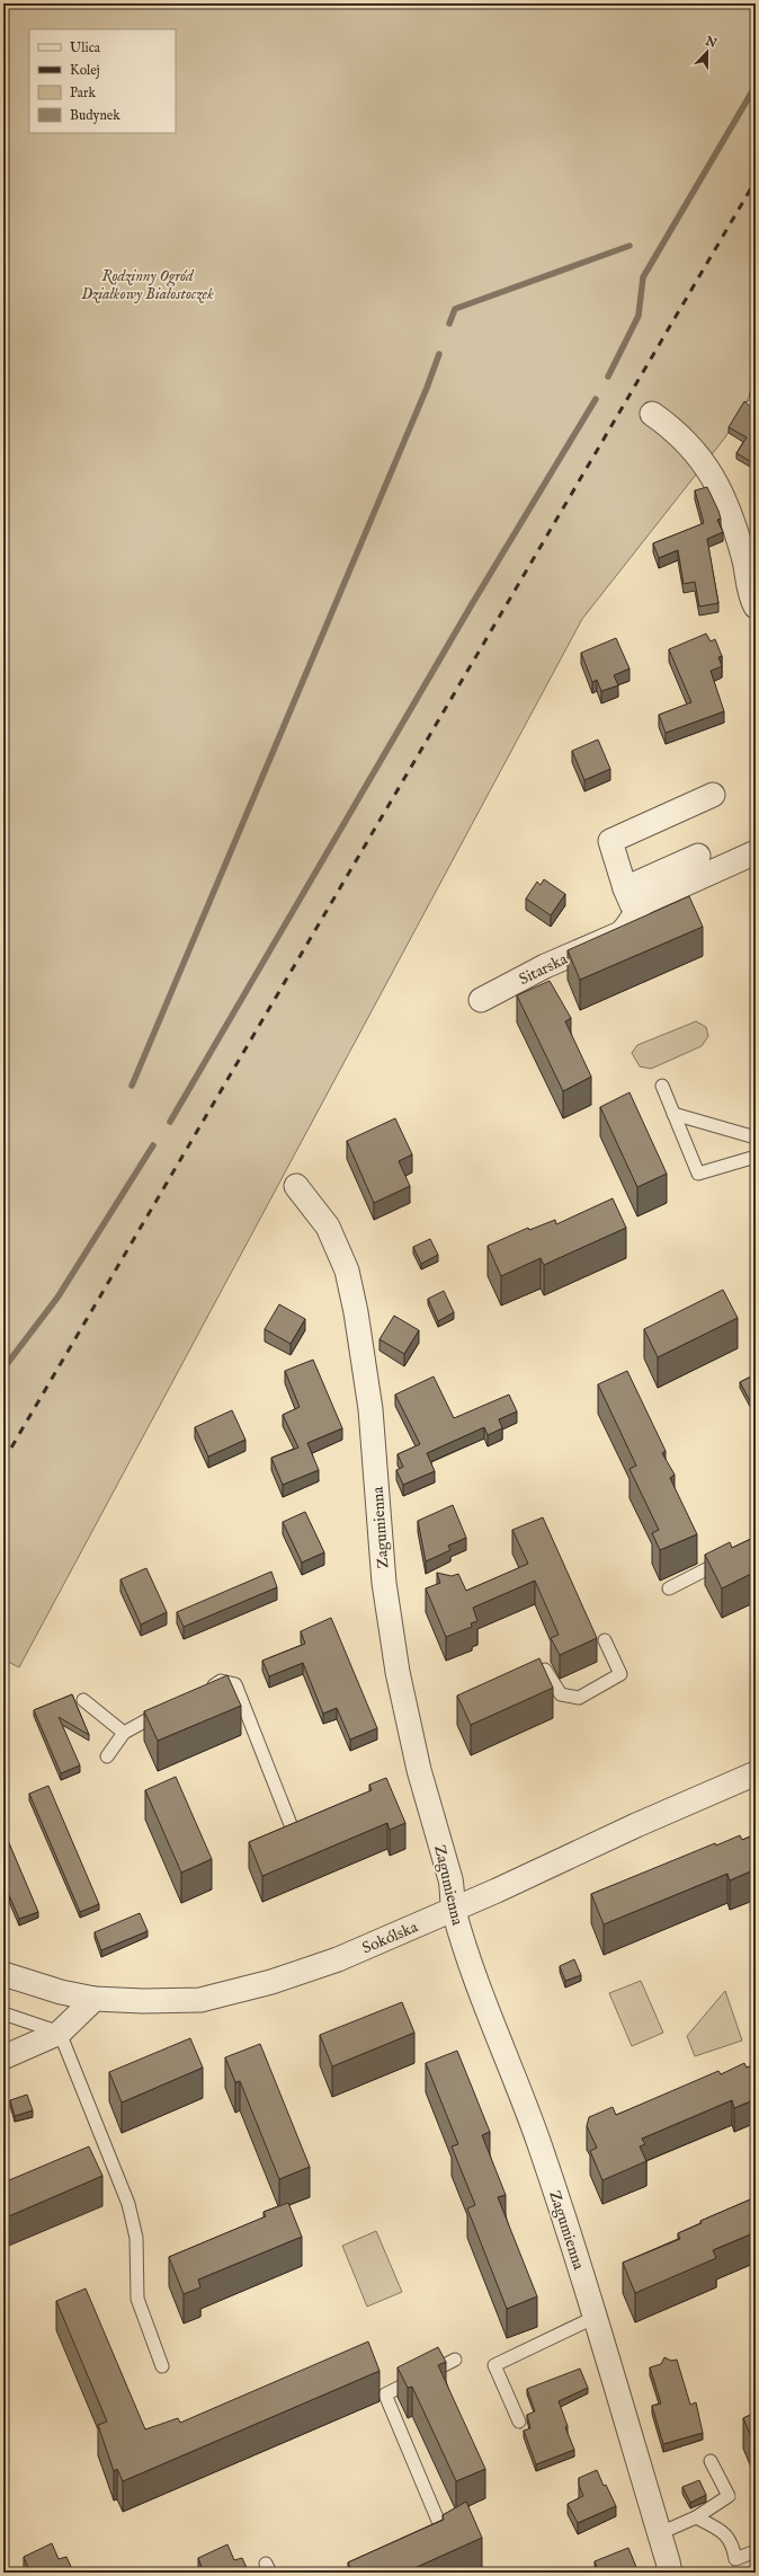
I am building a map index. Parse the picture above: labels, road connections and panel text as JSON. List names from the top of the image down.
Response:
{
  "streets": {
    "street": ["Sitarska", "Zagumienna", "Sokólska"]
  },
  "crossings": [
    ["Zagumienna", "Sokólska"]
  ],
  "parks": ["Rodzinny Ogród Działkowy Białostoczek"],
  "legend": [
    "Ulica",
    "Kolej",
    "Park",
    "Budynek"
  ],
  "north": "top"
}
